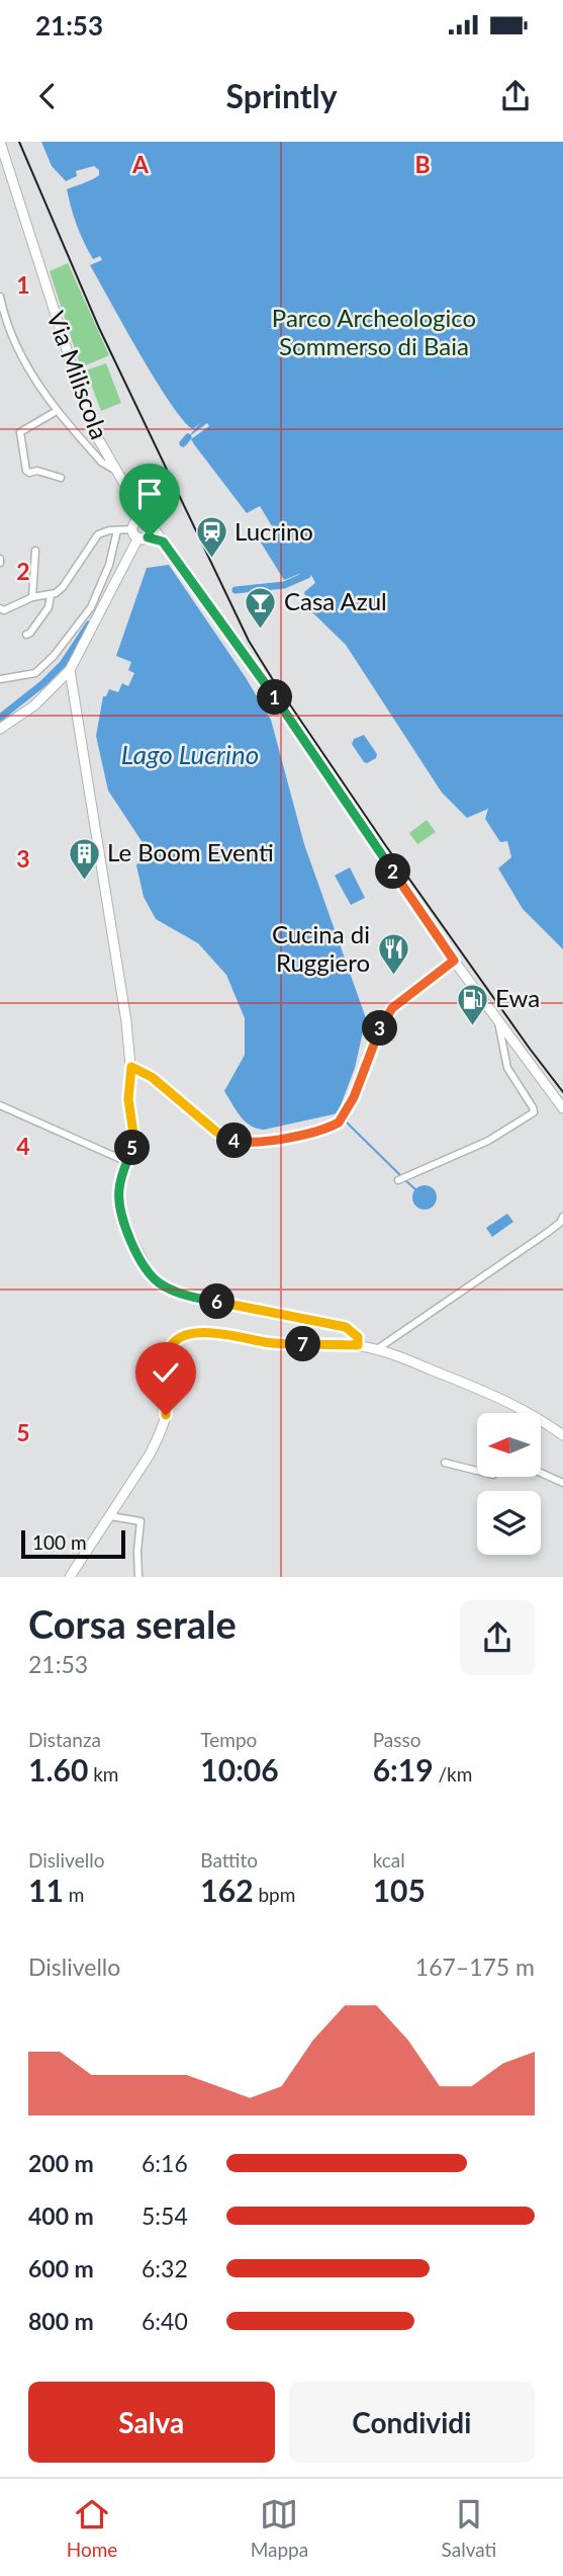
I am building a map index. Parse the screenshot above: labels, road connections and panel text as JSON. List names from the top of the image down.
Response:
{
  "streets": {
    "street": ["Via Miliscola"]
  },
  "water": ["Lago Lucrino"],
  "parks": ["Parco Archeologico Sommerso di Baia"],
  "places": {
    "station": ["Lucrino"],
    "bar": ["Casa Azul"],
    "building": ["Le Boom Eventi"],
    "restaurant": ["Cucina di Ruggiero"],
    "fuel station": ["Ewa"]
  },
  "scale_bar": "100 m",
  "north": "left",
  "page": {
    "status": "21:53",
    "header": "Sprintly",
    "pins": [
      "1",
      "2",
      "3",
      "4",
      "5",
      "6",
      "7"
    ],
    "scale": "100 m",
    "heading": ["Corsa serale", "21:53"],
    "stats": [
      ["Distanza", "1.60 km"],
      ["Tempo", "10:06"],
      ["Passo", "6:19 /km"],
      ["Dislivello", "11 m"],
      ["Battito", "162 bpm"],
      ["kcal", "105"]
    ],
    "chart": ["Dislivello", "167–175 m"],
    "list": [
      {
        "name": "200 m",
        "note": "6:16"
      },
      {
        "name": "400 m",
        "note": "5:54"
      },
      {
        "name": "600 m",
        "note": "6:32"
      },
      {
        "name": "800 m",
        "note": "6:40"
      }
    ],
    "buttons": ["Salva", "Condividi"],
    "tabs": ["Home", "Mappa", "Salvati"]
  },
  "grid": {
    "columns": ["A", "B"],
    "rows": [
      "1",
      "2",
      "3",
      "4",
      "5"
    ]
  }
}
